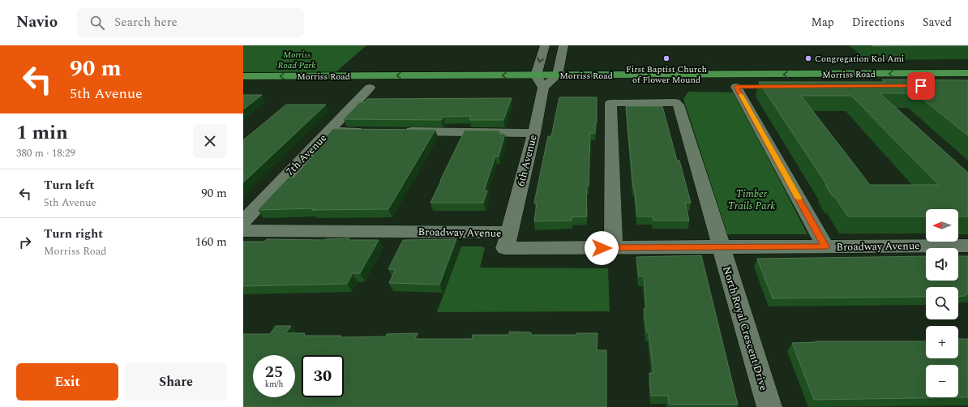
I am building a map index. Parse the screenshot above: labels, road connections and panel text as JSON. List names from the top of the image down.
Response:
{
  "streets": {
    "main road": ["Morriss Road"],
    "street": [
      "7th Avenue",
      "6th Avenue",
      "Broadway Avenue",
      "North Royal Crescent Drive"
    ]
  },
  "crossings": [
    ["Morriss Road", "6th Avenue"],
    ["6th Avenue", "Broadway Avenue"],
    ["Broadway Avenue", "North Royal Crescent Drive"]
  ],
  "one_way": ["Morriss Road"],
  "parks": ["Morriss Road Park", "Timber Trails Park"],
  "places": ["First Baptist Church of Flower Mound", "Congregation Kol Ami"],
  "north": "left",
  "page": {
    "header": "Navio",
    "search": "Search here",
    "nav": ["Map", "Directions", "Saved"],
    "turn": ["90 m", "5th Avenue"],
    "heading": ["1 min", "380 m · 18:29"],
    "list": [
      {
        "name": "Turn left",
        "note": "5th Avenue",
        "value": "90 m"
      },
      {
        "name": "Turn right",
        "note": "Morriss Road",
        "value": "160 m"
      }
    ],
    "map_buttons": ["+", "−"],
    "speed": "25 km/h",
    "limit": "30",
    "buttons": ["Exit", "Share"]
  }
}
